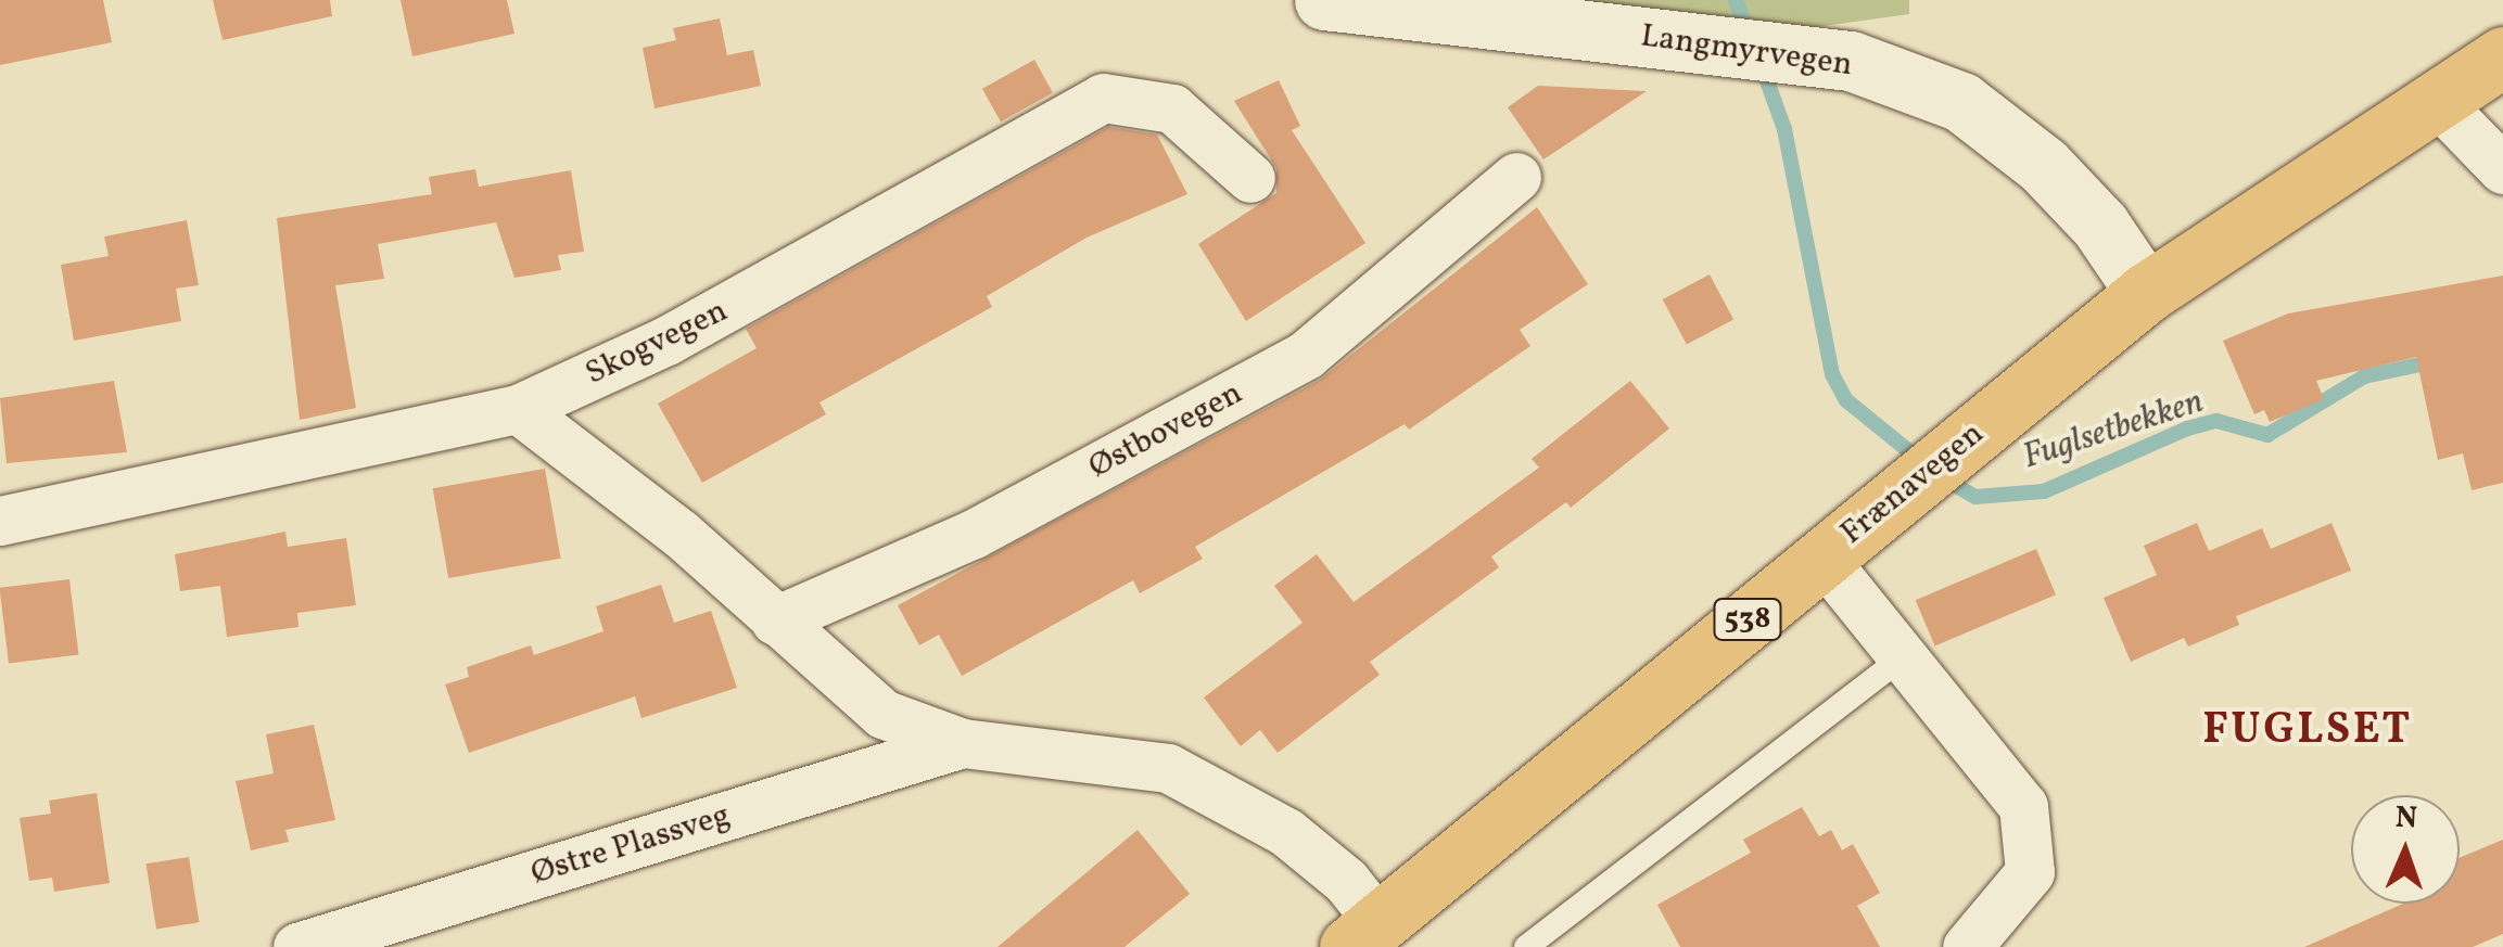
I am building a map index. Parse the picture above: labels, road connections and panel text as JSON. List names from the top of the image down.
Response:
{
  "streets": {
    "main road": ["Langmyrvegen", "Frænavegen", "538"],
    "street": ["Skogvegen", "Østbovegen", "Østre Plassveg"]
  },
  "crossings": [
    ["Langmyrvegen", "Frænavegen"]
  ],
  "districts": ["FUGLSET"],
  "water": ["Fuglsetbekken"],
  "north": "top"
}
